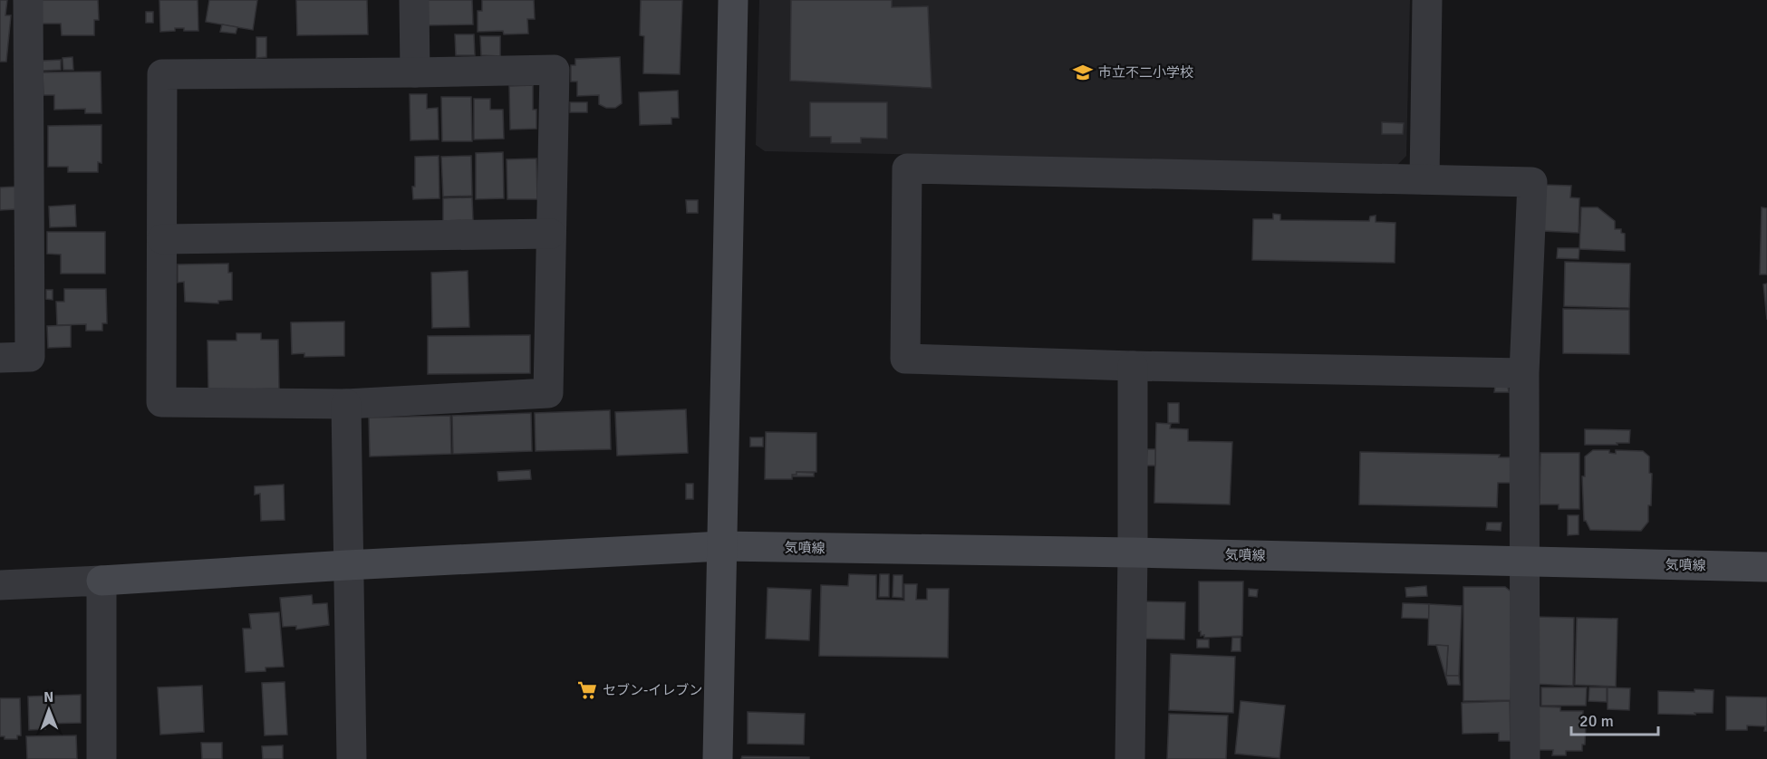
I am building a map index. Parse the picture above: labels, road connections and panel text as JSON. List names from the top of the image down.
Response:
{
  "streets": {
    "street": ["気噴線"]
  },
  "places": {
    "school or university": ["市立不二小学校"],
    "supermarket": ["セブン-イレブン"]
  },
  "scale_bar": "20 m",
  "north": "top"
}
